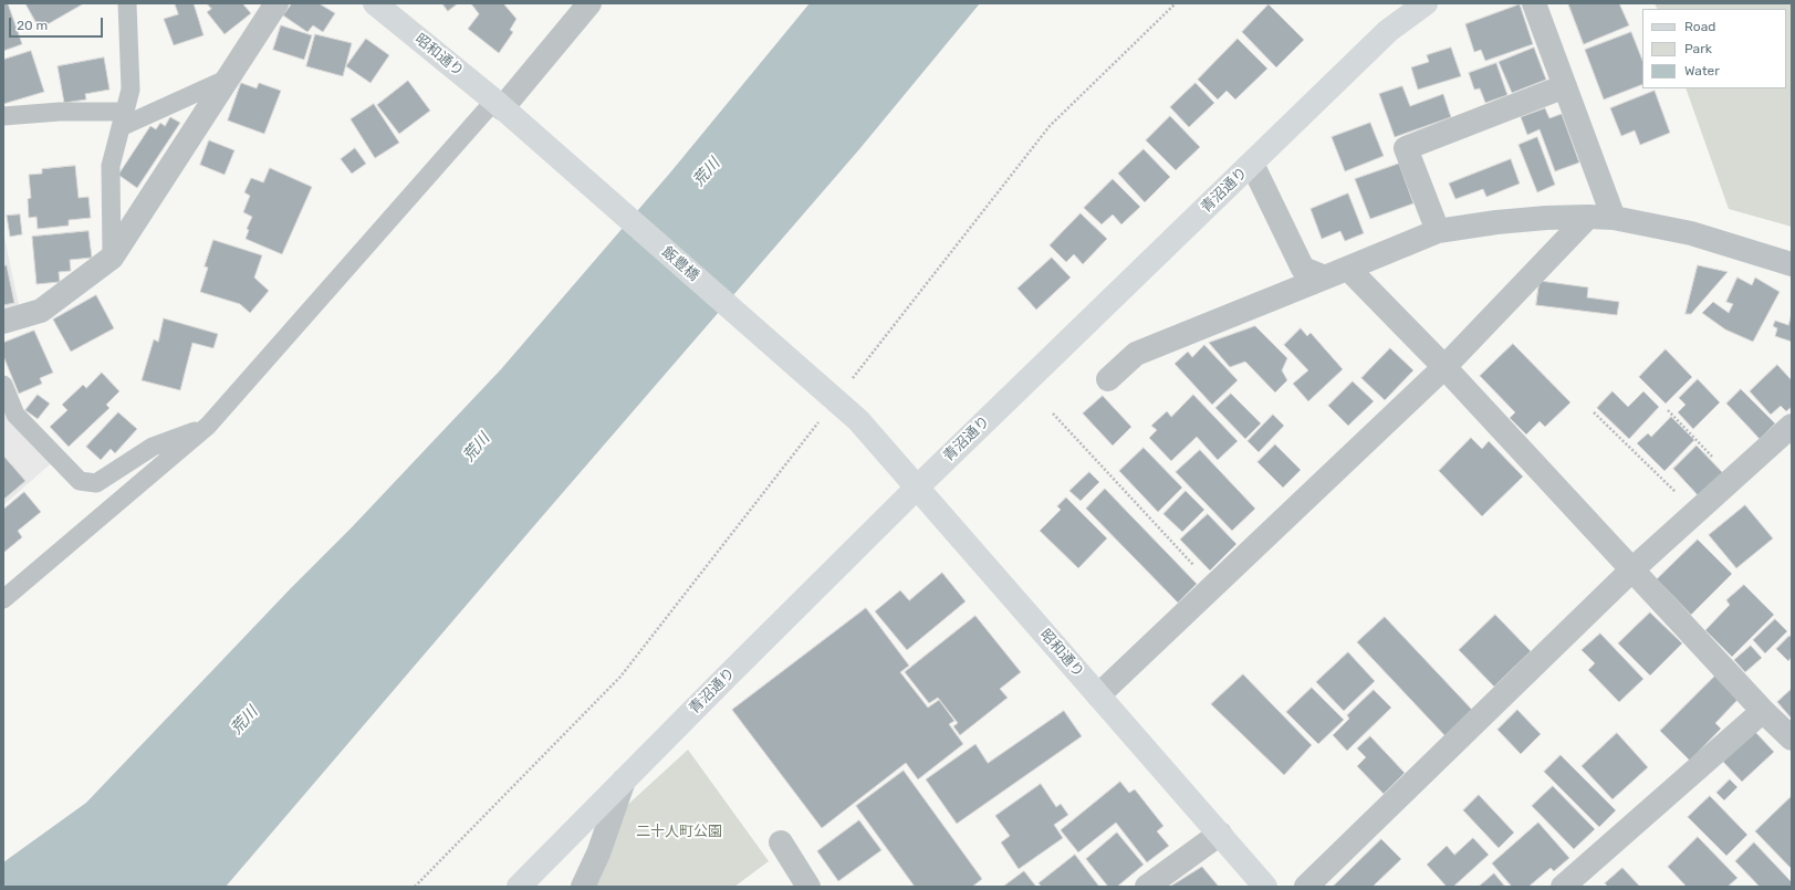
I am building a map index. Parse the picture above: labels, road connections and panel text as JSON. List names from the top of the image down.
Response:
{
  "streets": {
    "street": ["昭和通り", "青沼通り", "飯豊橋"]
  },
  "crossings": [
    ["昭和通り", "青沼通り"],
    ["昭和通り", "飯豊橋"]
  ],
  "water": ["荒川"],
  "parks": ["二十人町公園"],
  "legend": ["Road", "Park", "Water"],
  "scale_bar": "20 m"
}
